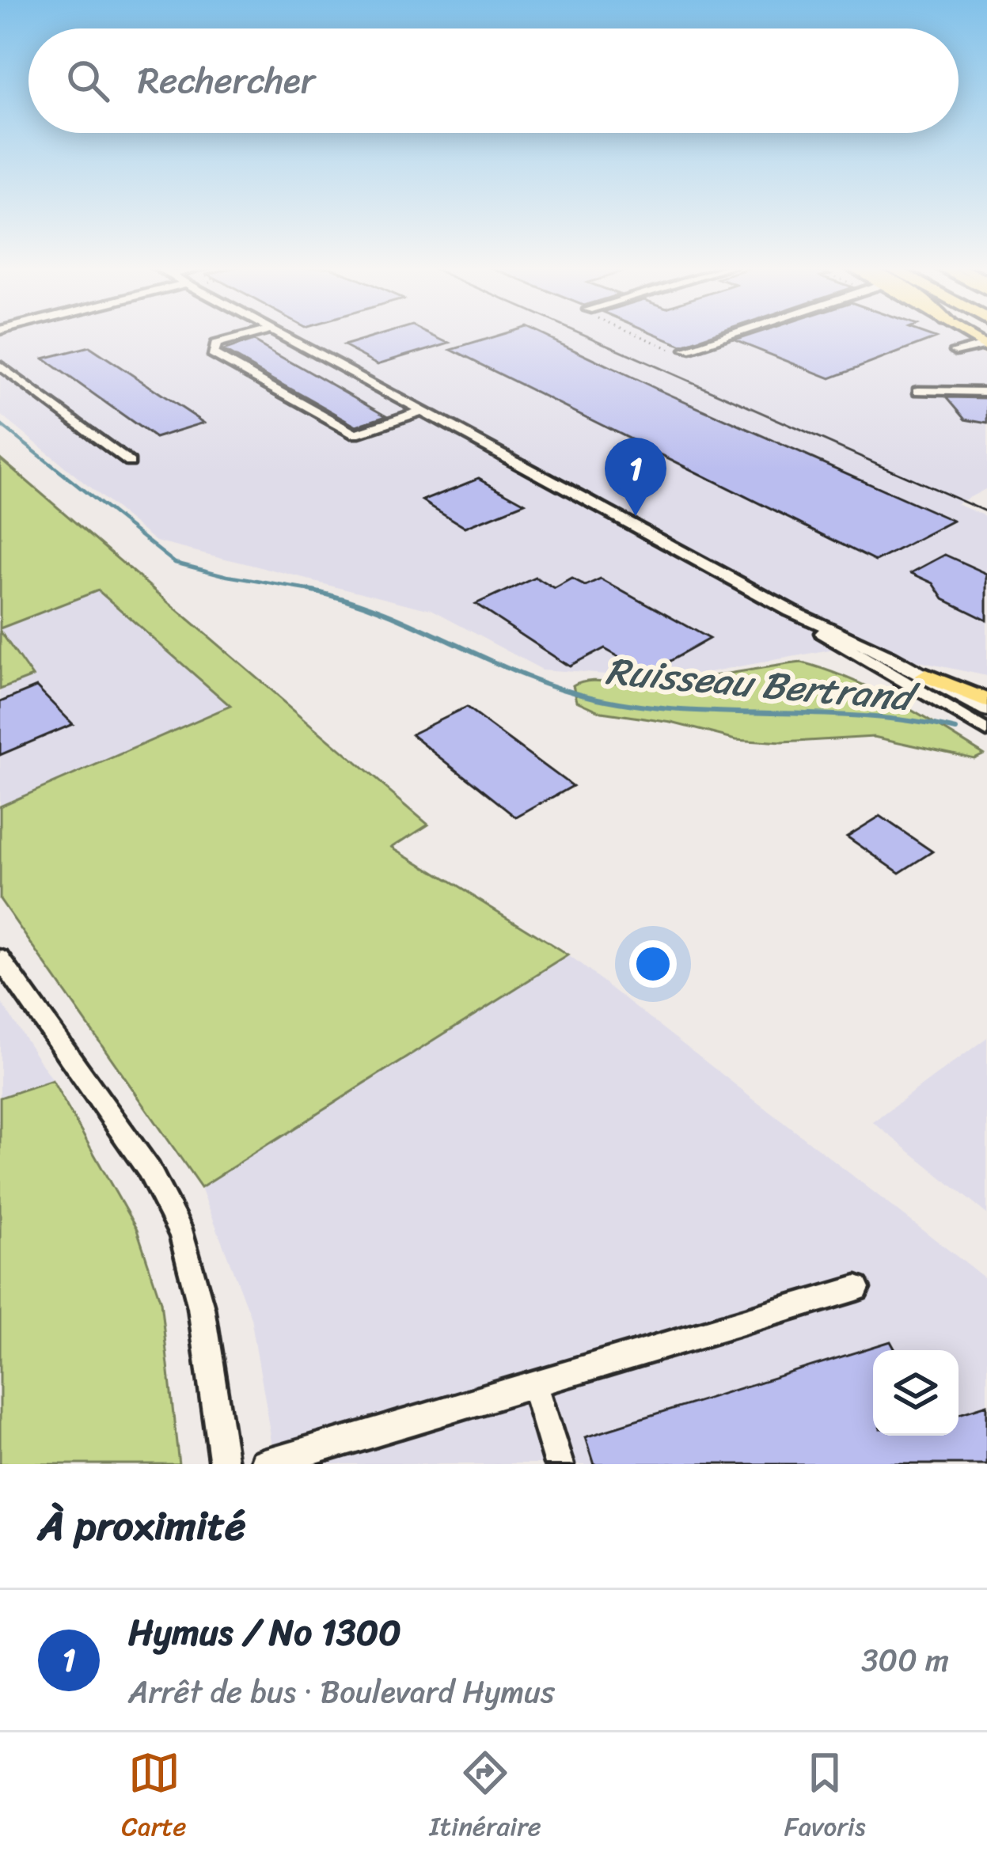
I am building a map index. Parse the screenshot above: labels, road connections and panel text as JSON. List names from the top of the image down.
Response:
{
  "water": ["Ruisseau Bertrand"],
  "page": {
    "search": "Rechercher",
    "pins": "1",
    "heading": "À proximité",
    "list": [
      {
        "mark": "1",
        "name": "Hymus / No 1300",
        "note": "Arrêt de bus · Boulevard Hymus",
        "value": "300 m"
      }
    ],
    "nav": ["Carte", "Itinéraire", "Favoris"]
  }
}
